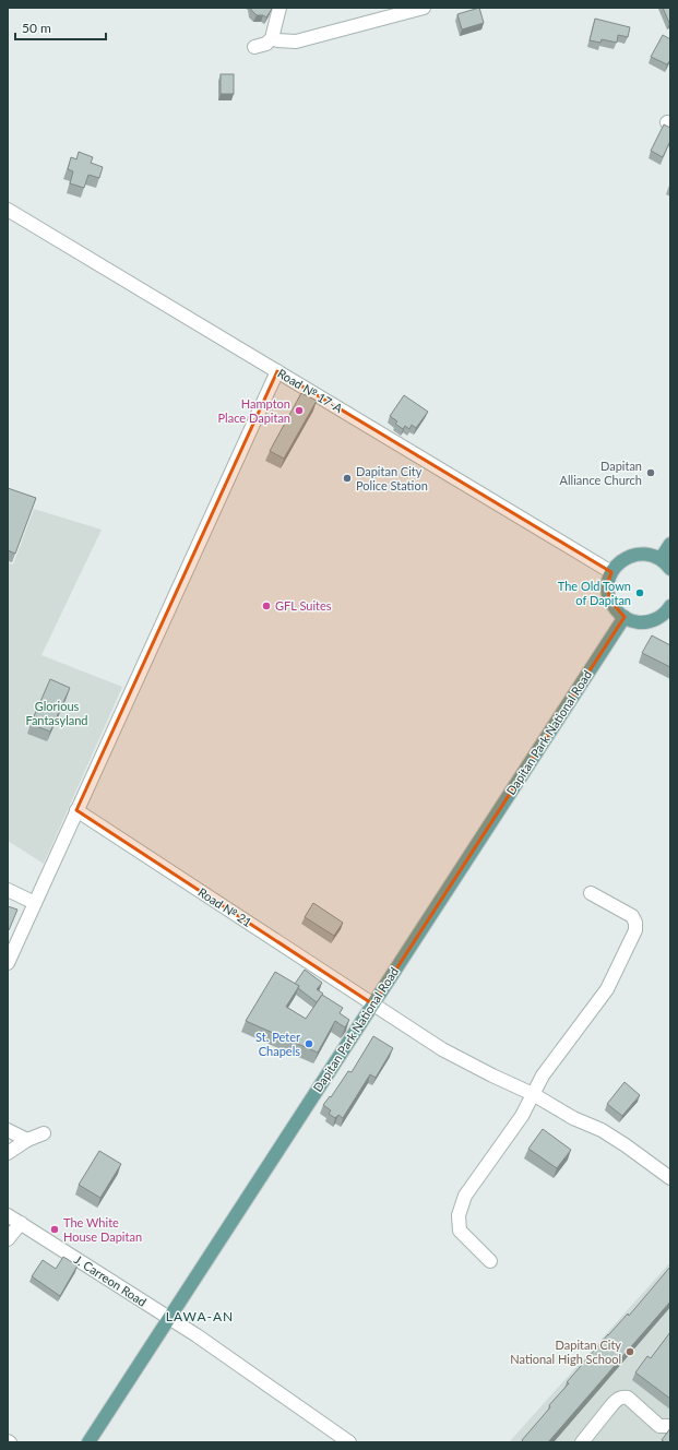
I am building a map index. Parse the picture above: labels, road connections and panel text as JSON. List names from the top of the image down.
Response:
{
  "streets": {
    "main road": ["Dapitan Park National Road"],
    "street": ["Road № 17-A", "Road № 21", "J. Carreon Road"]
  },
  "crossings": [
    ["Dapitan Park National Road", "Road № 21"],
    ["Dapitan Park National Road", "J. Carreon Road"]
  ],
  "districts": ["LAWA-AN"],
  "parks": ["Glorious Fantasyland"],
  "places": [
    "Hampton Place Dapitan",
    "Dapitan Alliance Church",
    "Dapitan City Police Station",
    "The Old Town of Dapitan",
    "GFL Suites",
    "St. Peter Chapels",
    "The White House Dapitan",
    "Dapitan City National High School"
  ],
  "scale_bar": "50 m"
}
